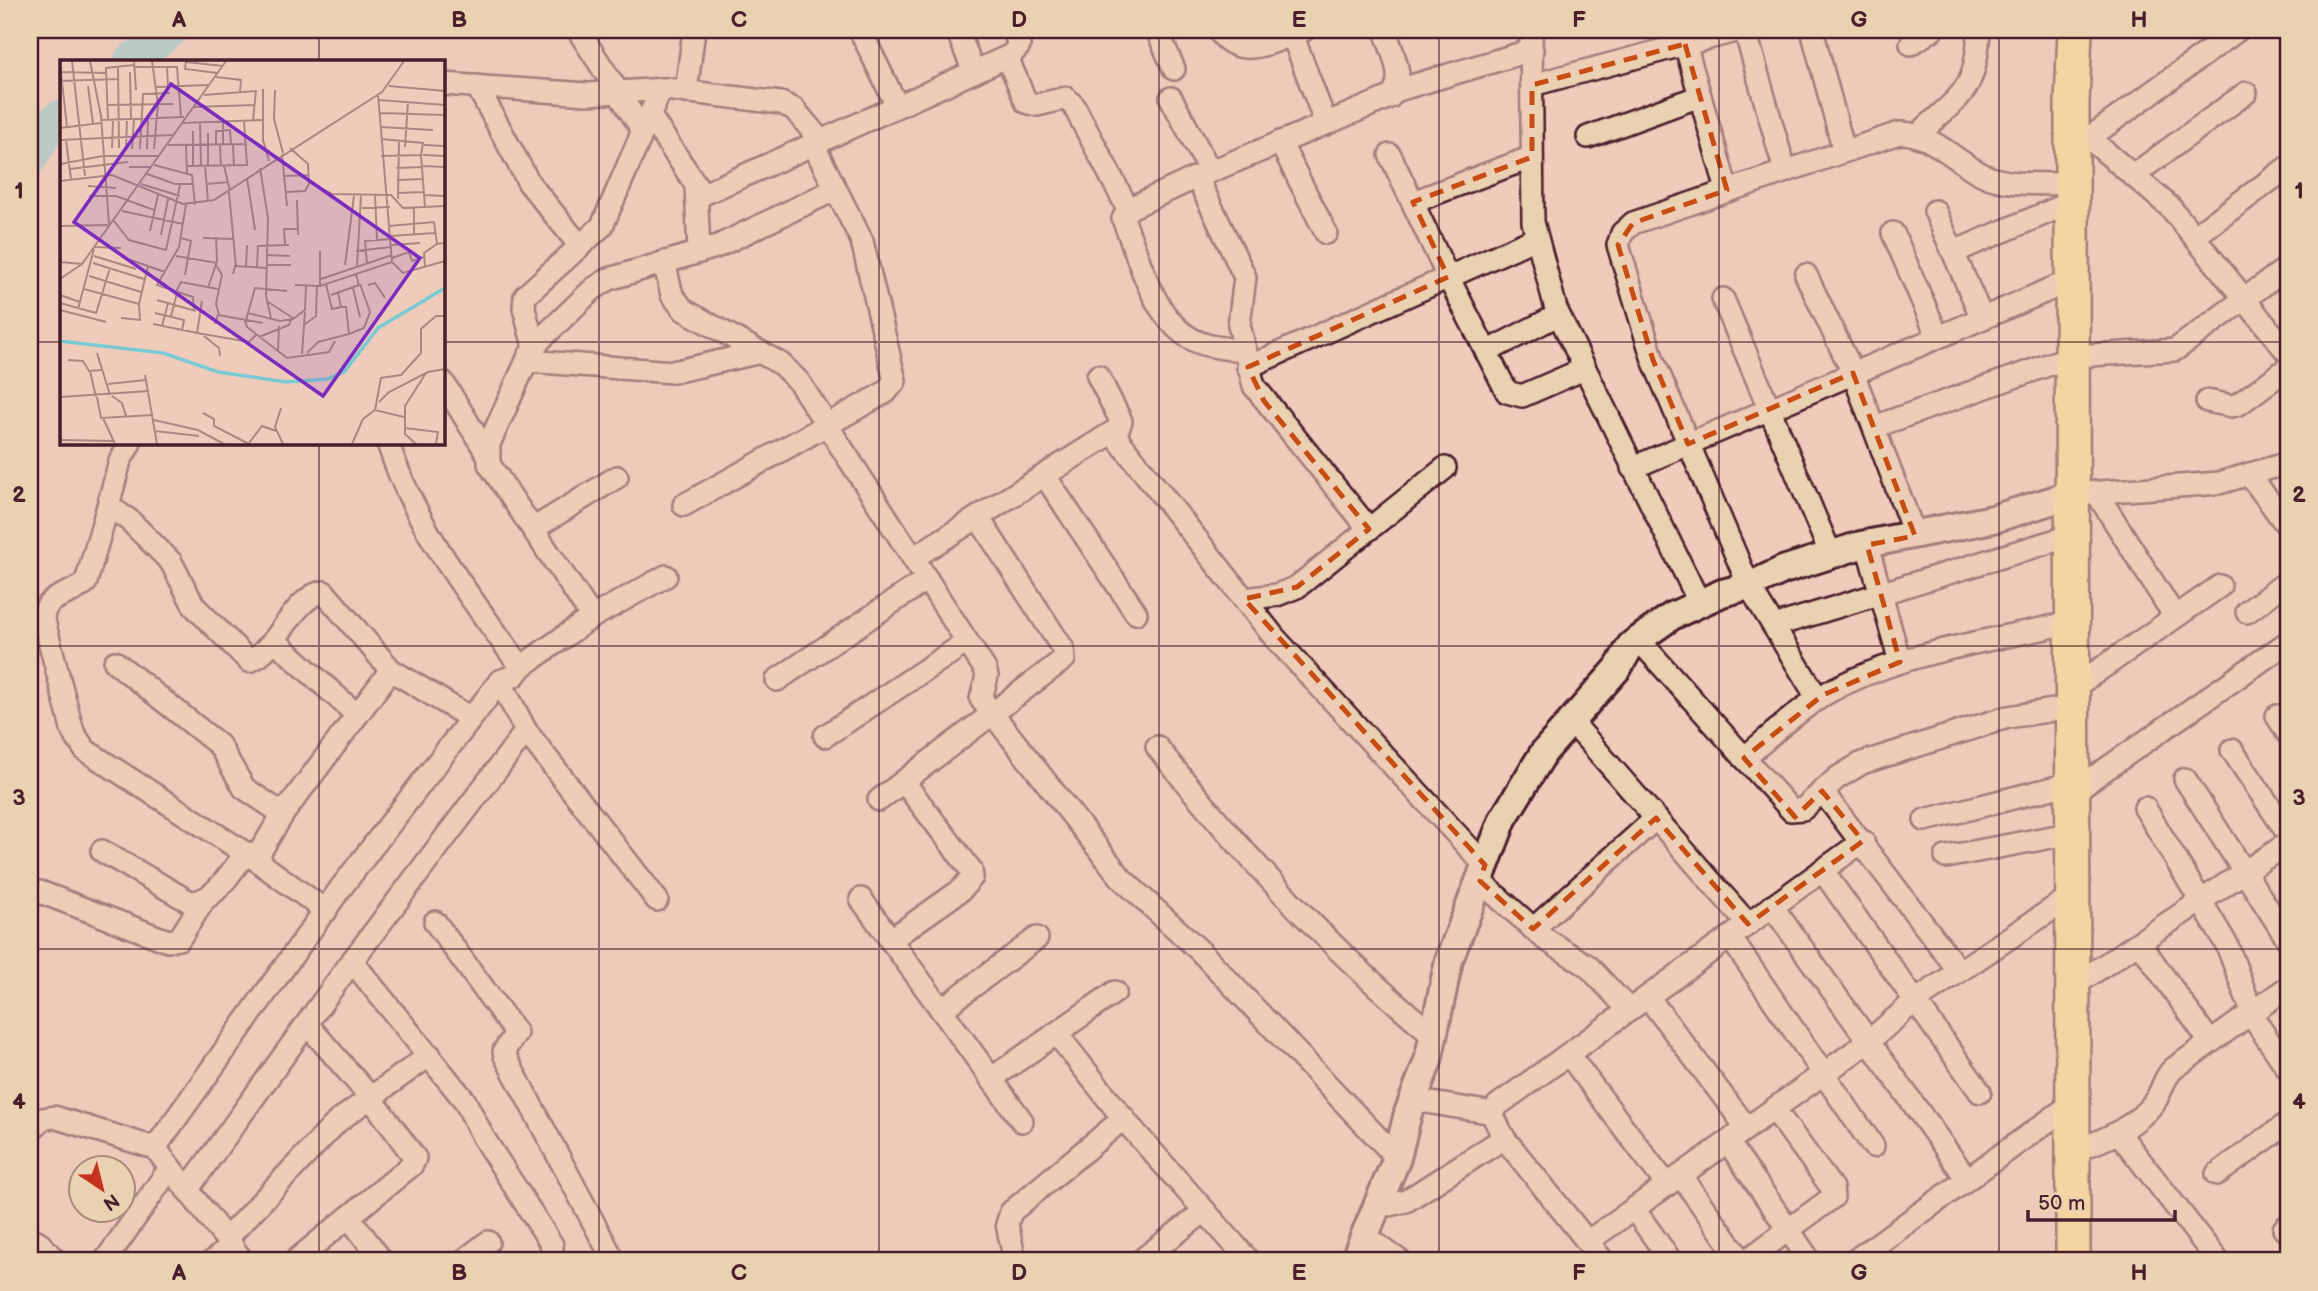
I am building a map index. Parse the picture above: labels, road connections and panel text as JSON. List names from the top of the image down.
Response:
{
  "scale_bar": "50 m",
  "north": "bottom right",
  "grid": {
    "columns": [
      "A",
      "B",
      "C",
      "D",
      "E",
      "F",
      "G",
      "H"
    ],
    "rows": [
      "1",
      "2",
      "3",
      "4"
    ]
  }
}
